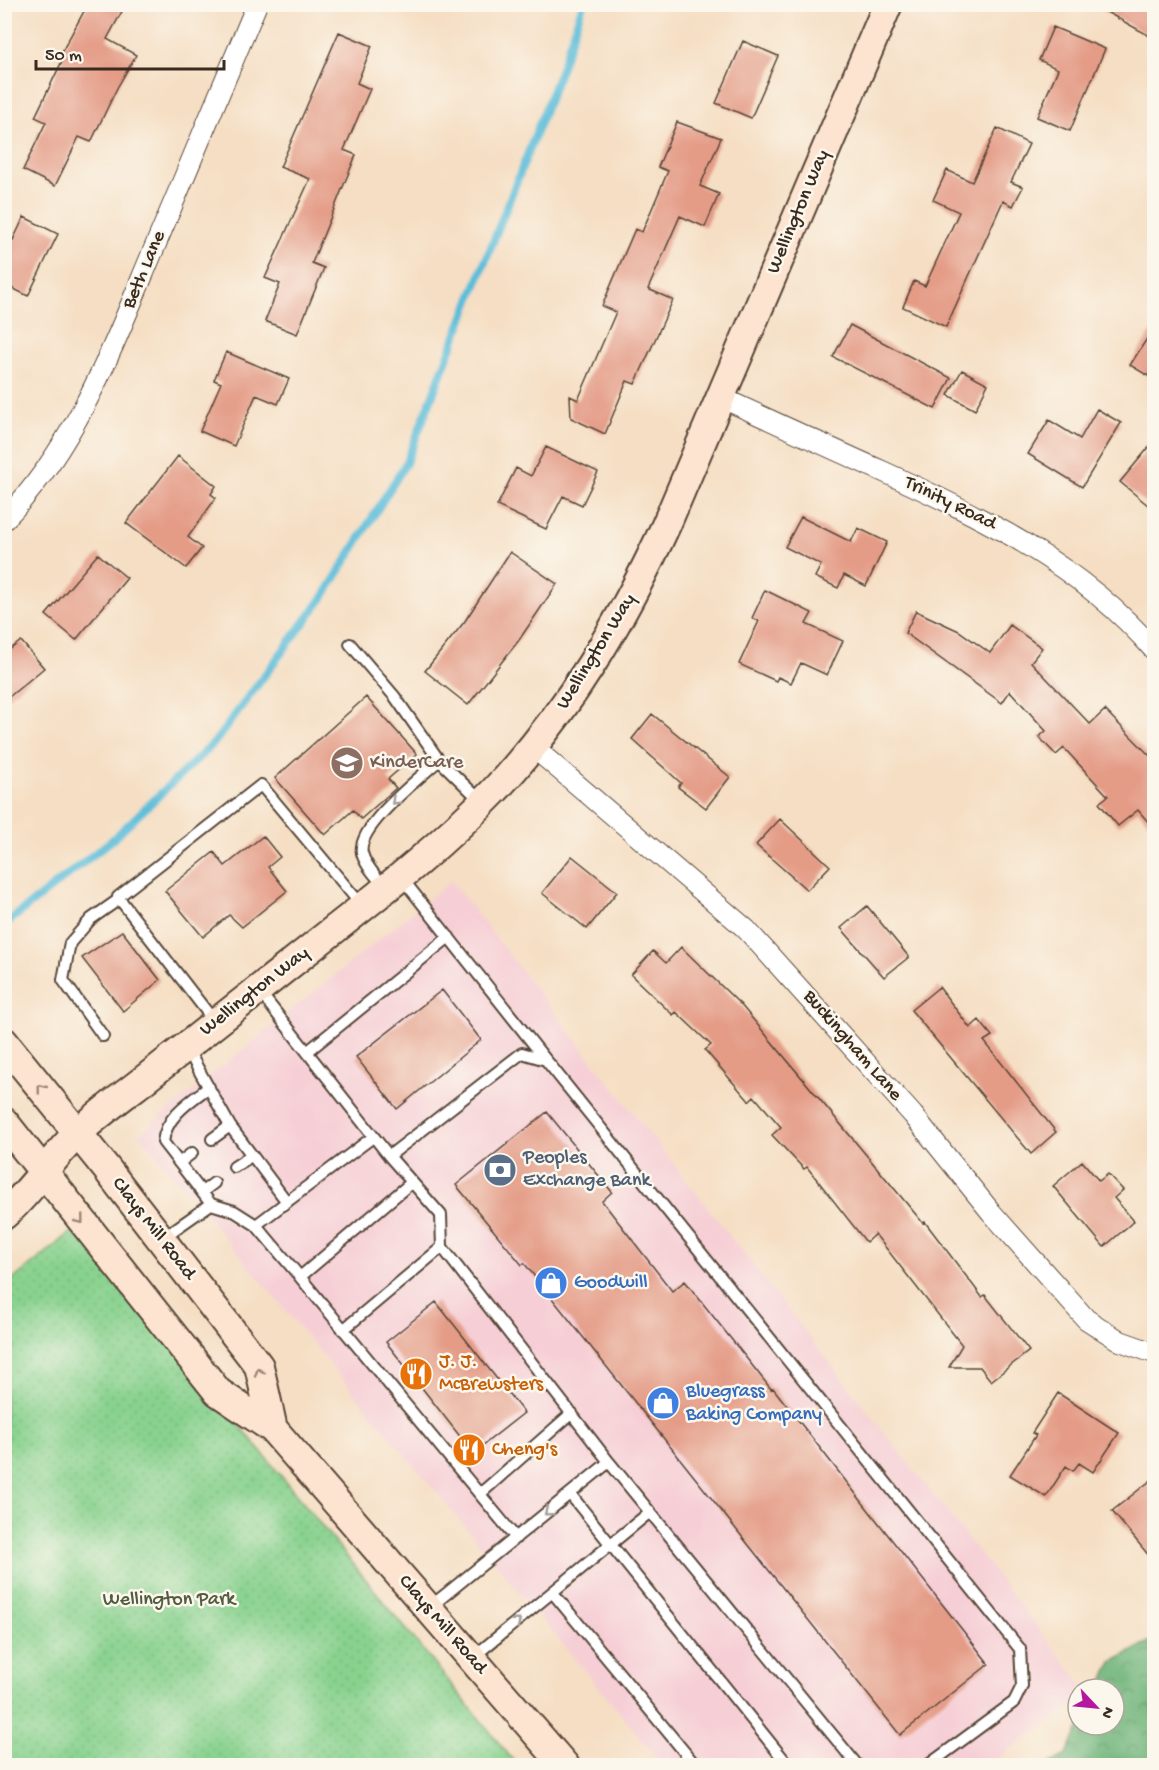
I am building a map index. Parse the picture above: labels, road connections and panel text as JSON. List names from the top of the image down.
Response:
{
  "streets": {
    "main road": ["Wellington Way", "Clays Mill Road"],
    "street": ["Beth Lane", "Trinity Road", "Buckingham Lane"]
  },
  "crossings": [
    ["Wellington Way", "Trinity Road"],
    ["Wellington Way", "Buckingham Lane"],
    ["Wellington Way", "Clays Mill Road"]
  ],
  "parks": ["Wellington Park"],
  "places": {
    "school or university": ["KinderCare"],
    "bank": ["Peoples Exchange Bank"],
    "shop": ["Goodwill", "Bluegrass Baking Company"],
    "restaurant": ["J. J. McBrewsters", "Cheng's"]
  },
  "scale_bar": "50 m",
  "north": "bottom right"
}
